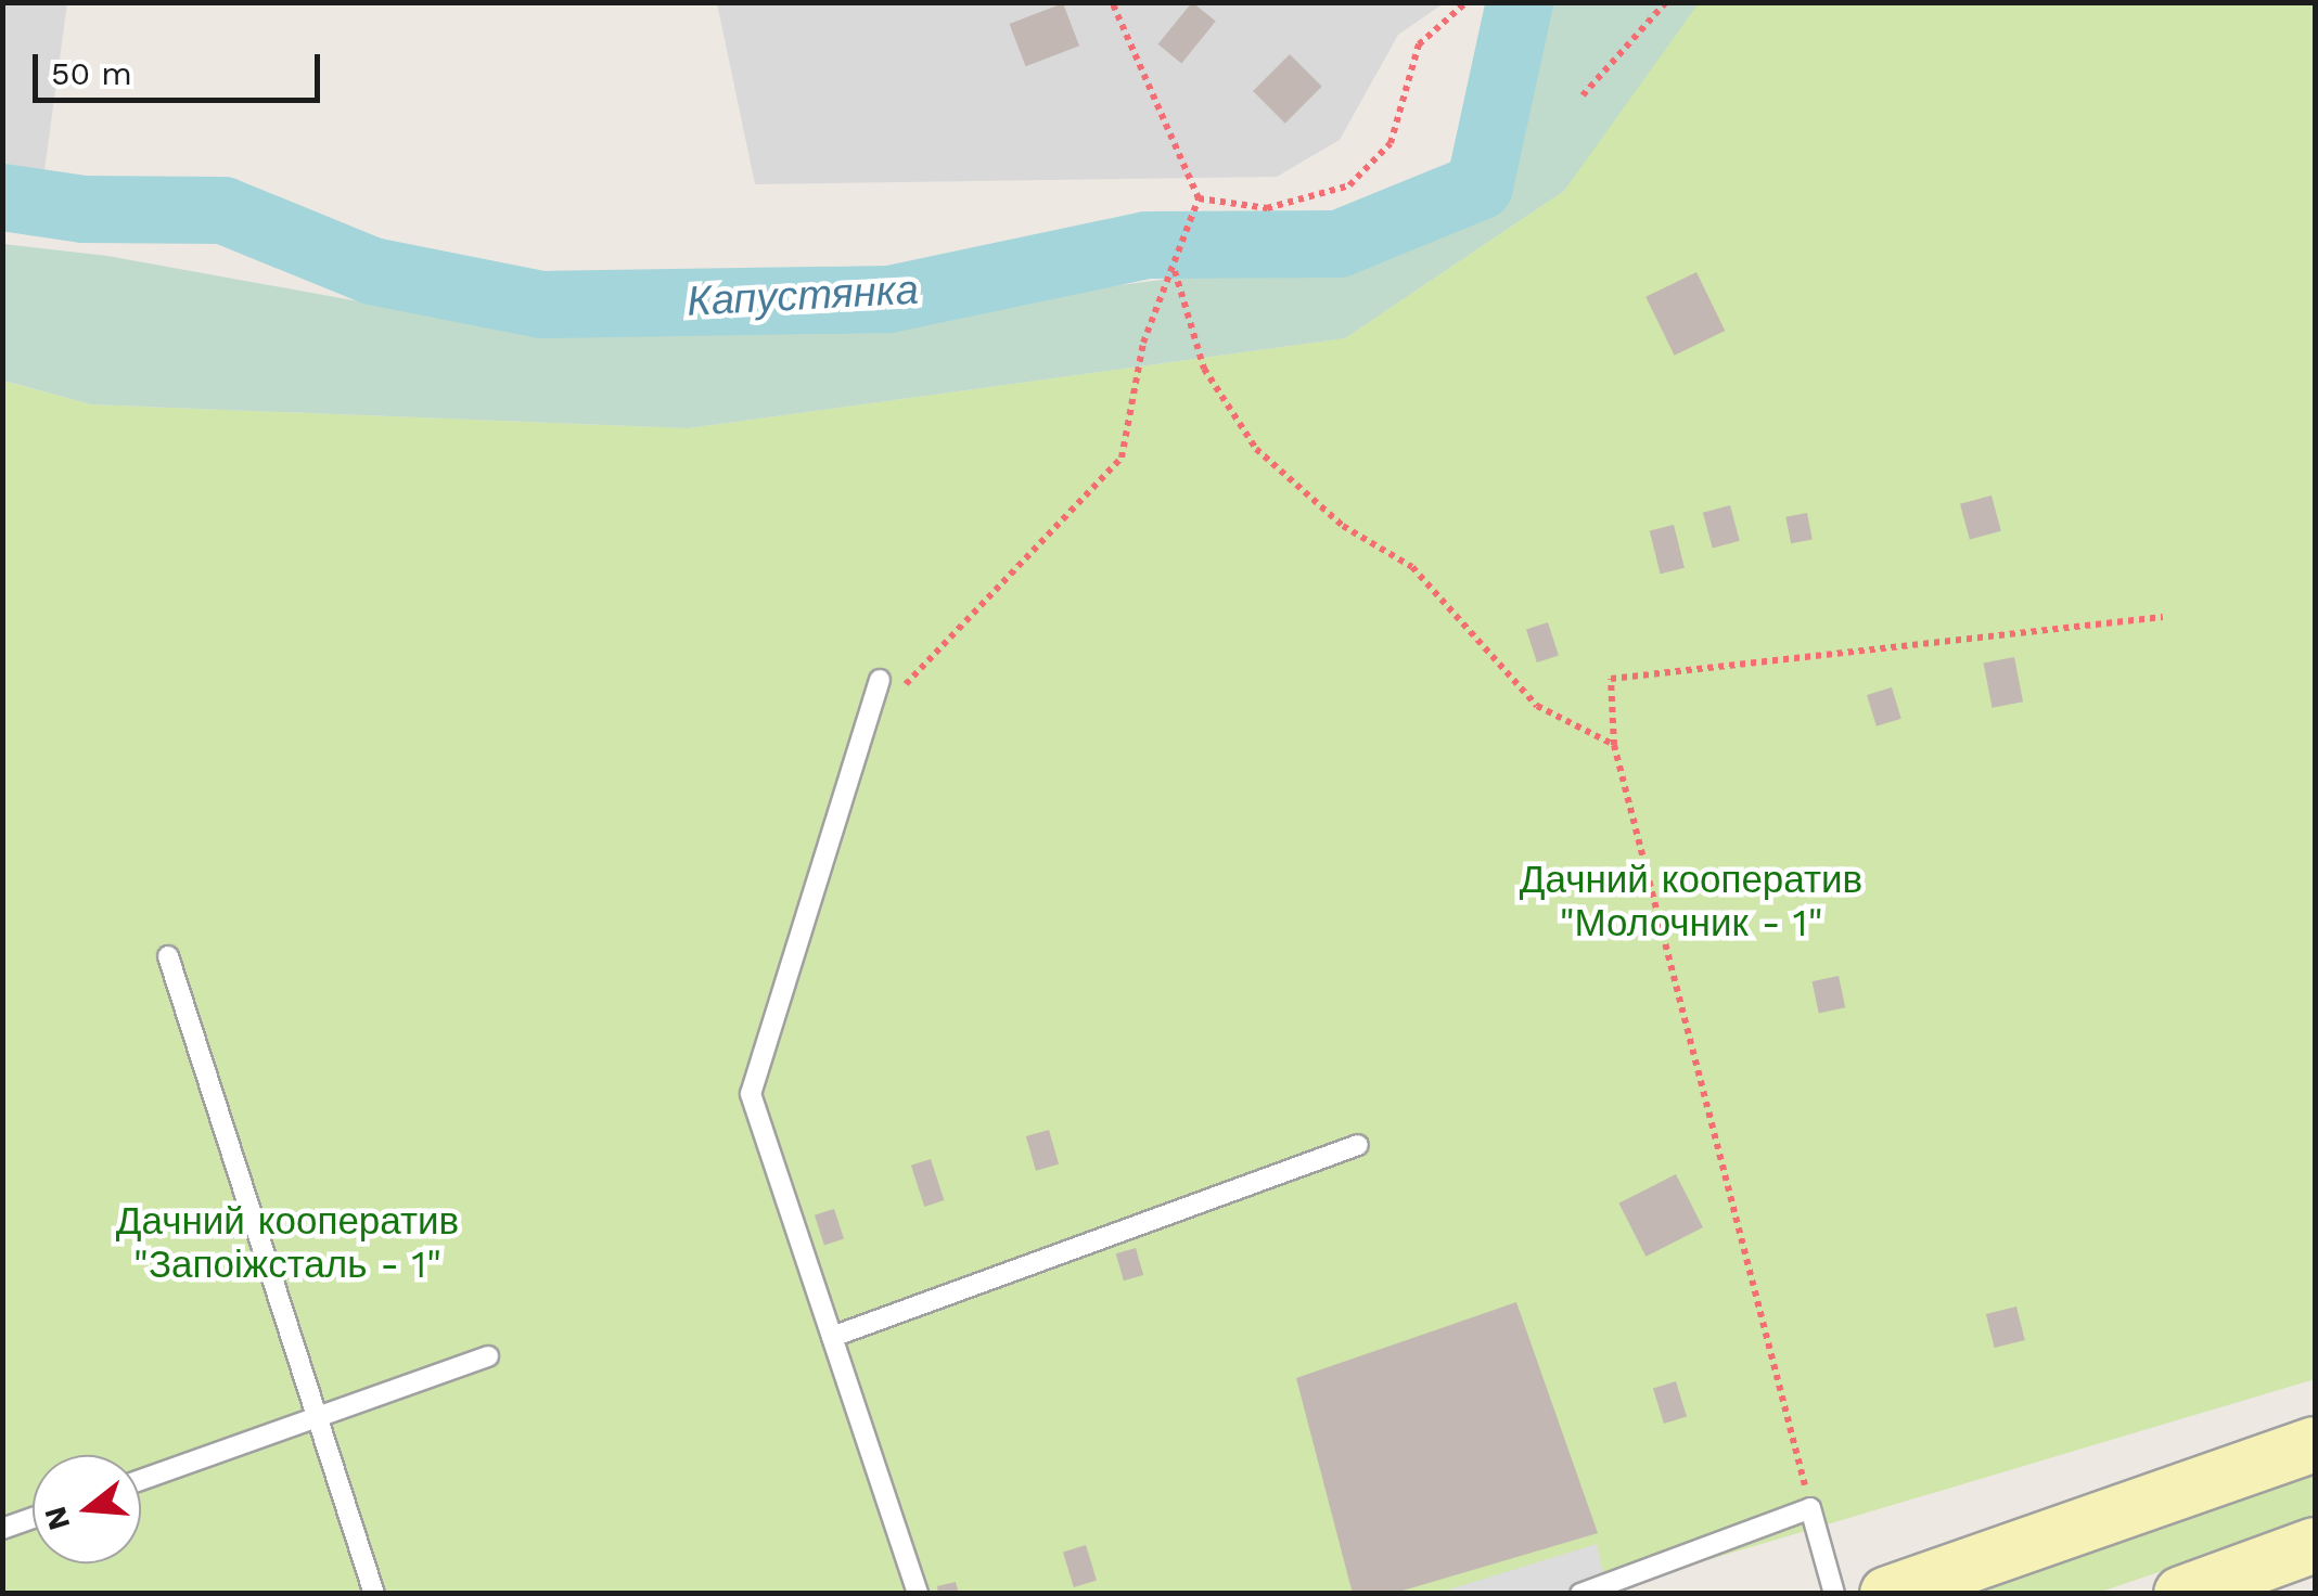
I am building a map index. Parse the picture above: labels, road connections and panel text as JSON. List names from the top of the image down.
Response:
{
  "water": ["Капустянка"],
  "parks": ["Дачний кооператив \"Молочник - 1\"", "Дачний кооператив \"Запоіжсталь - 1\""],
  "scale_bar": "50 m",
  "north": "left"
}
